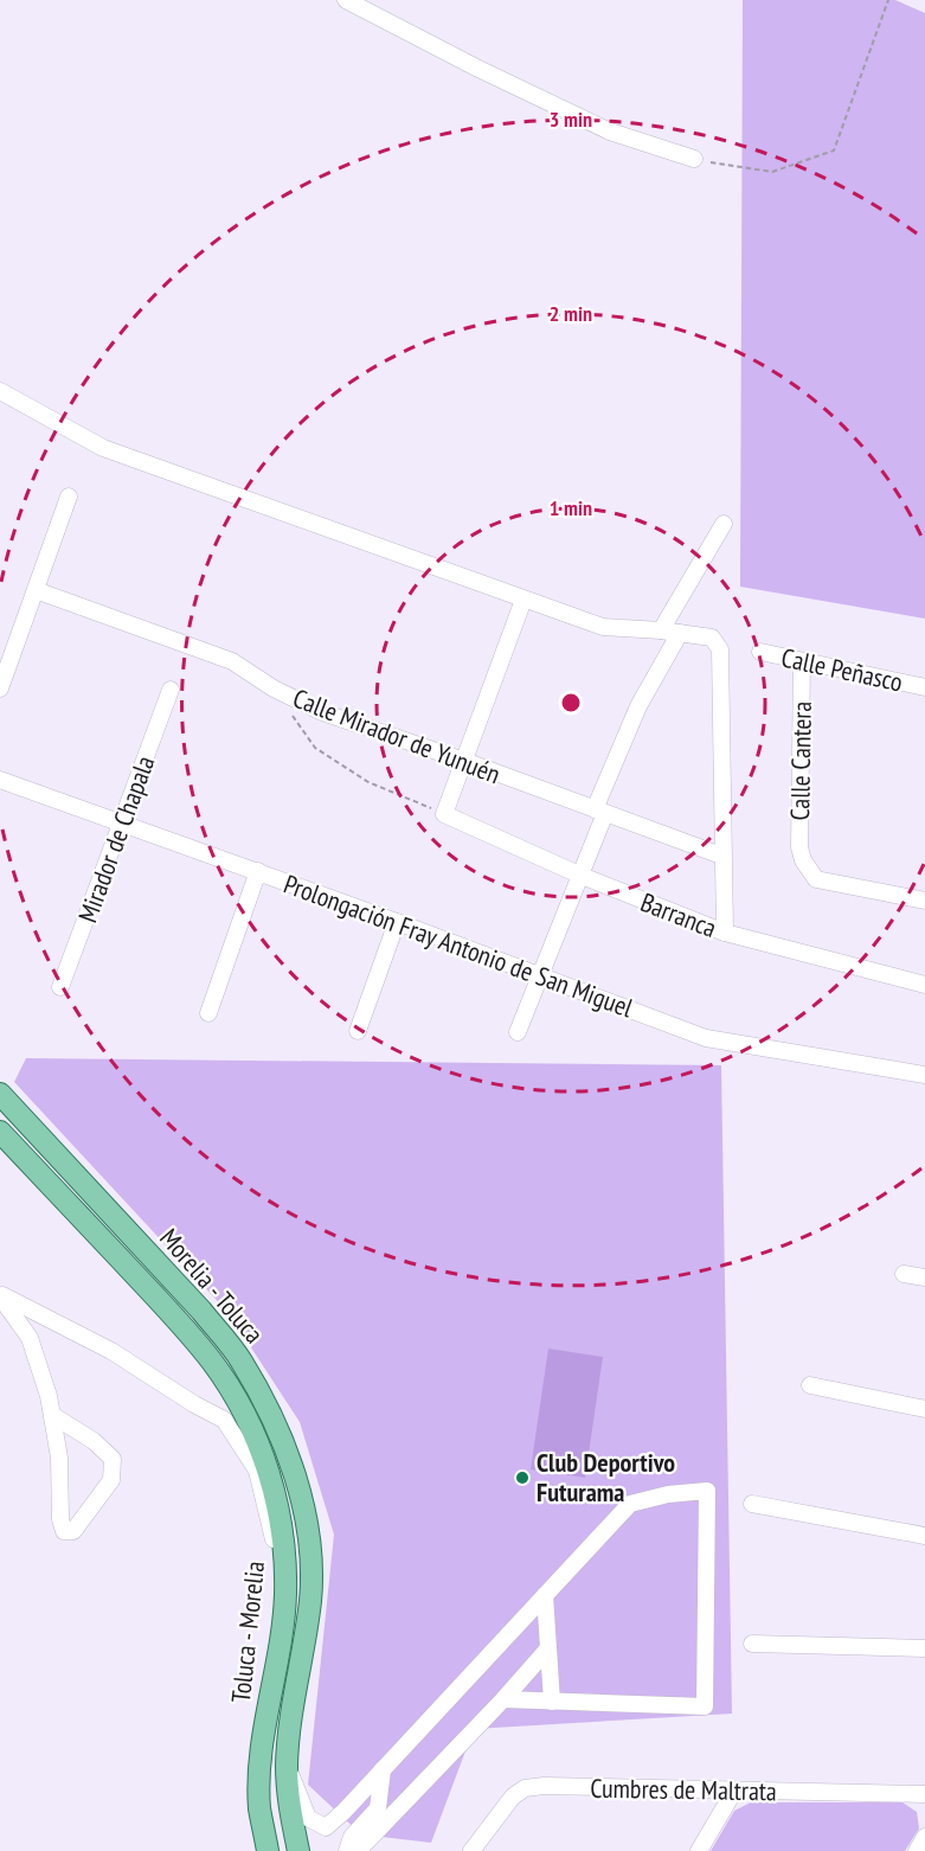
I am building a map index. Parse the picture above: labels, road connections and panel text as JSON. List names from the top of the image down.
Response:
{
  "streets": {
    "main road": ["Morelia - Toluca", "Toluca - Morelia"],
    "street": [
      "Calle Peñasco",
      "Calle Mirador de Yunuén",
      "Calle Cantera",
      "Mirador de Chapala",
      "Barranca",
      "Prolongación Fray Antonio de San Miguel",
      "Cumbres de Maltrata"
    ]
  },
  "crossings": [
    ["Calle Peñasco", "Calle Cantera"],
    ["Mirador de Chapala", "Prolongación Fray Antonio de San Miguel"]
  ],
  "places": ["Club Deportivo Futurama"],
  "rings": ["3 min", "2 min", "1 min"]
}
